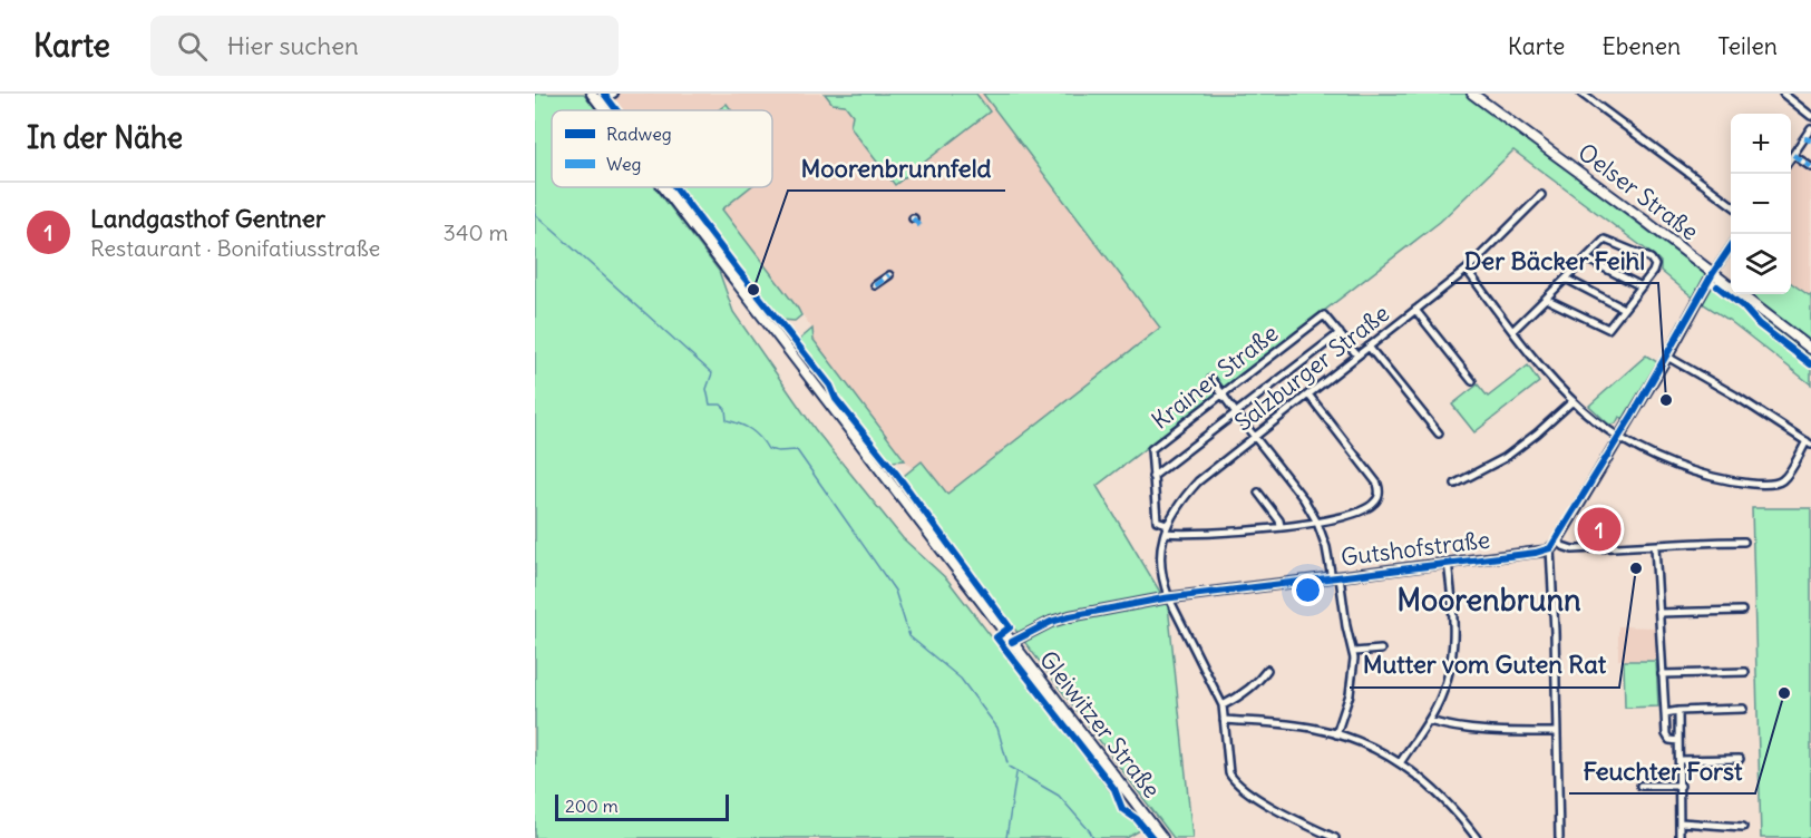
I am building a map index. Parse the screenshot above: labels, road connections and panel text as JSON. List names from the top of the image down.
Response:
{
  "streets": {
    "main road": ["Oelser Straße", "Gutshofstraße", "Gleiwitzer Straße"],
    "street": ["Salzburger Straße", "Krainer Straße"]
  },
  "crossings": [
    ["Salzburger Straße", "Krainer Straße"],
    ["Salzburger Straße", "Gutshofstraße"],
    ["Gutshofstraße", "Gleiwitzer Straße"]
  ],
  "districts": ["Moorenbrunn"],
  "places": [
    "Moorenbrunnfeld",
    "Der Bäcker Feihl",
    "Mutter vom Guten Rat",
    "Feuchter Forst"
  ],
  "legend": ["Radweg", "Weg"],
  "scale_bar": "200 m",
  "page": {
    "header": "Karte",
    "search": "Hier suchen",
    "nav": ["Karte", "Ebenen", "Teilen"],
    "heading": "In der Nähe",
    "map_buttons": ["+", "−"],
    "list": [
      {
        "mark": "1",
        "name": "Landgasthof Gentner",
        "note": "Restaurant · Bonifatiusstraße",
        "value": "340 m"
      }
    ],
    "pins": "1",
    "scale": "200 m"
  }
}
